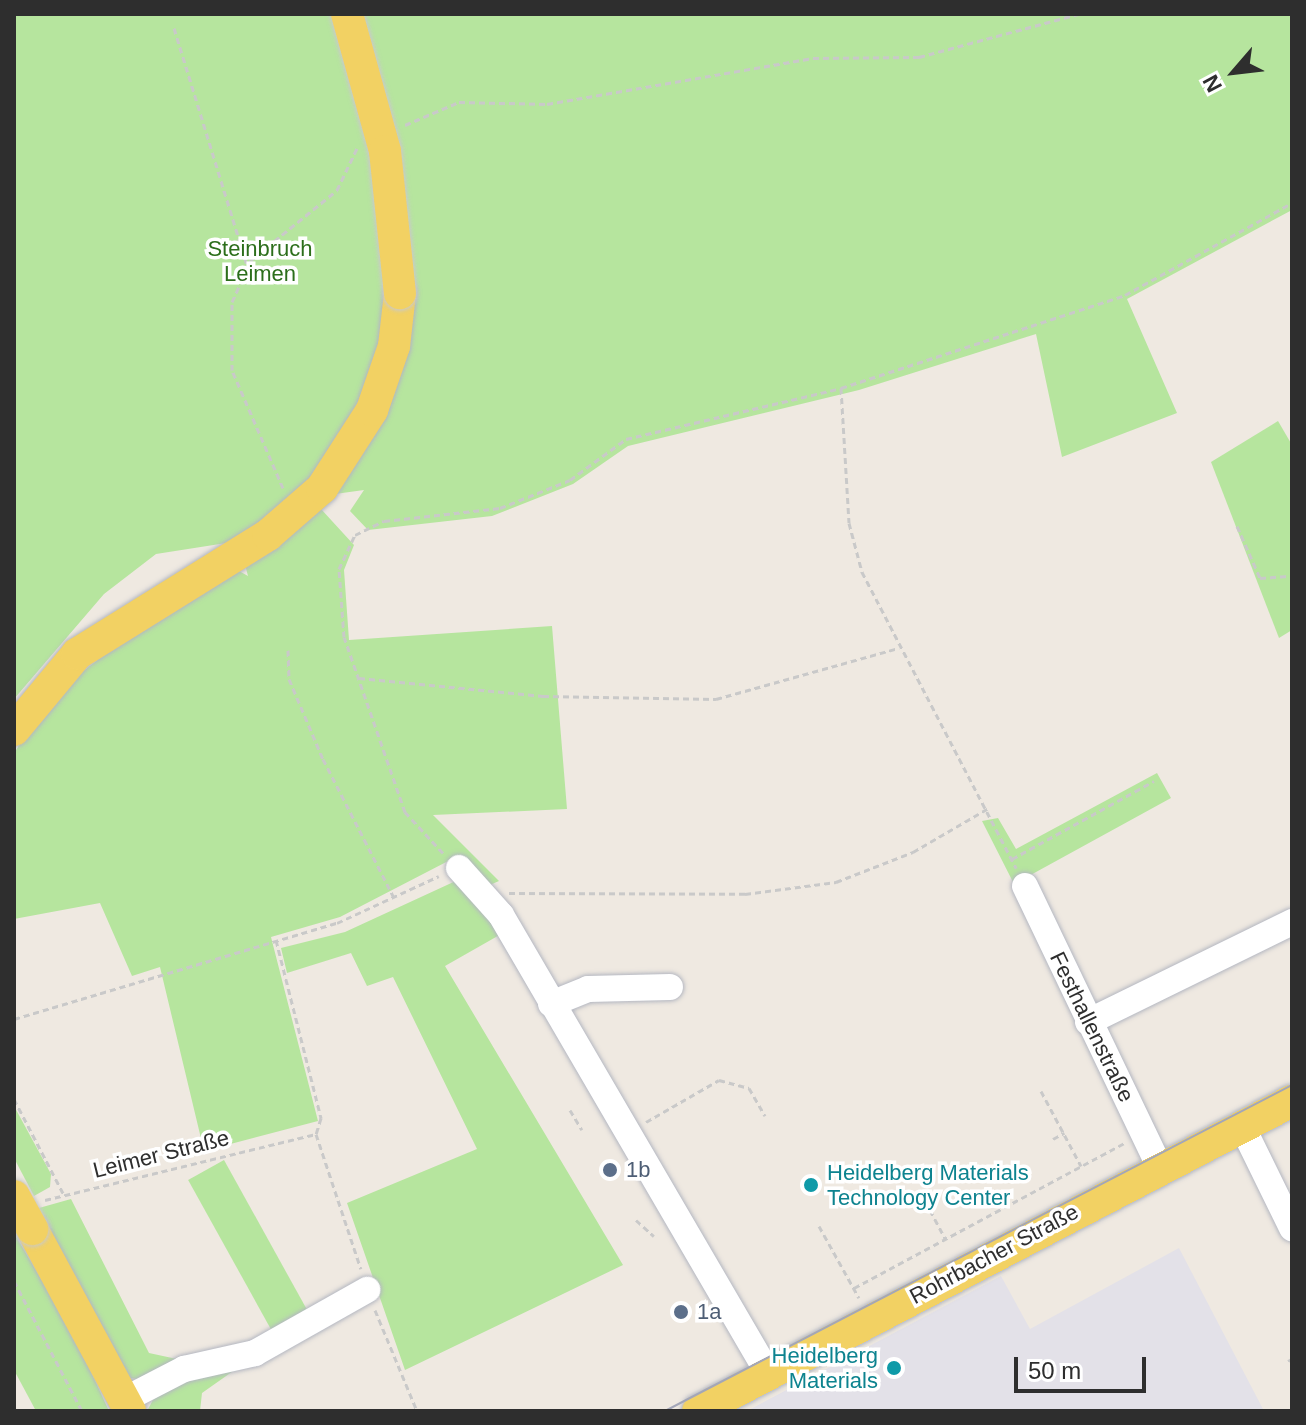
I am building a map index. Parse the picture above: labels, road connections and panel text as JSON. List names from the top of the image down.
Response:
{
  "streets": {
    "main road": ["Rohrbacher Straße"],
    "street": ["Festhallenstraße"],
    "path": ["Leimer Straße"]
  },
  "crossings": [
    ["Festhallenstraße", "Rohrbacher Straße"]
  ],
  "parks": ["Steinbruch Leimen"],
  "places": [
    "1b",
    "Heidelberg Materials Technology Center",
    "1a",
    "Heidelberg Materials"
  ],
  "scale_bar": "50 m",
  "north": "bottom left"
}
